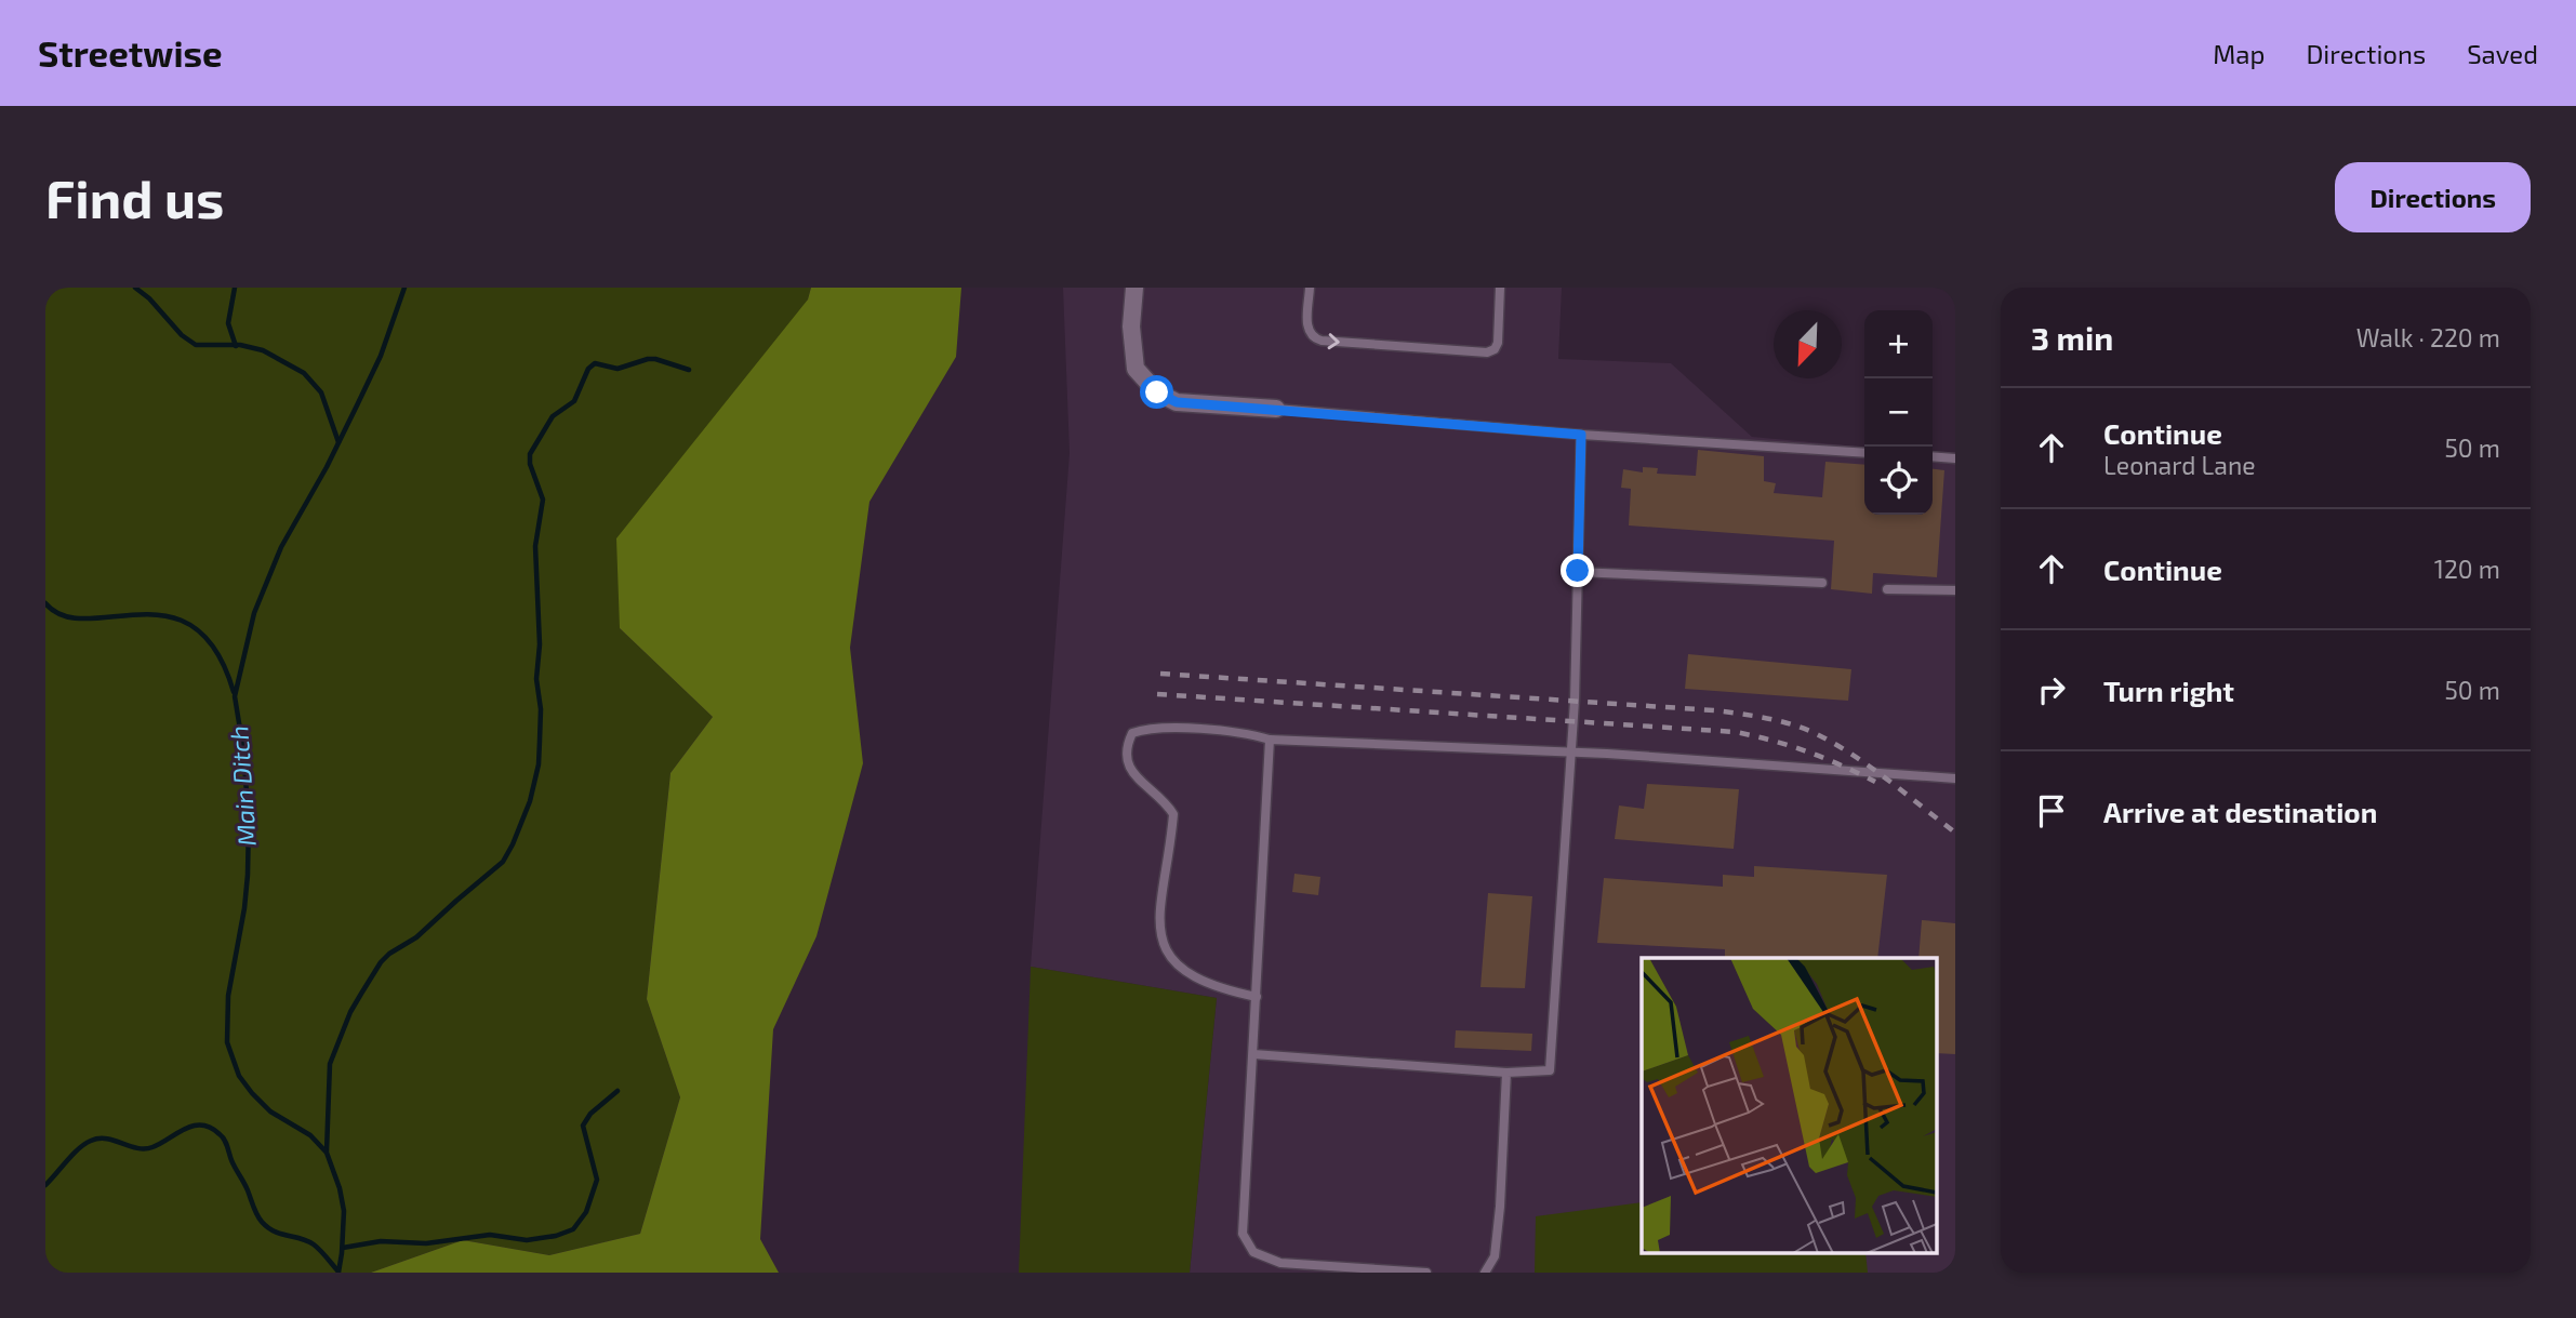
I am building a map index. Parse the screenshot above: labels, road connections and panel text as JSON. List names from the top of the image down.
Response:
{
  "water": ["Main Ditch"],
  "north": "bottom left",
  "page": {
    "header": "Streetwise",
    "nav": ["Map", "Directions", "Saved"],
    "buttons": "Directions",
    "title": "Find us",
    "heading": ["3 min", "Walk · 220 m"],
    "map_buttons": ["+", "−"],
    "list": [
      ["Continue", "Leonard Lane", "50 m"],
      ["Continue", "120 m"],
      ["Turn right", "50 m"],
      "Arrive at destination"
    ]
  }
}
